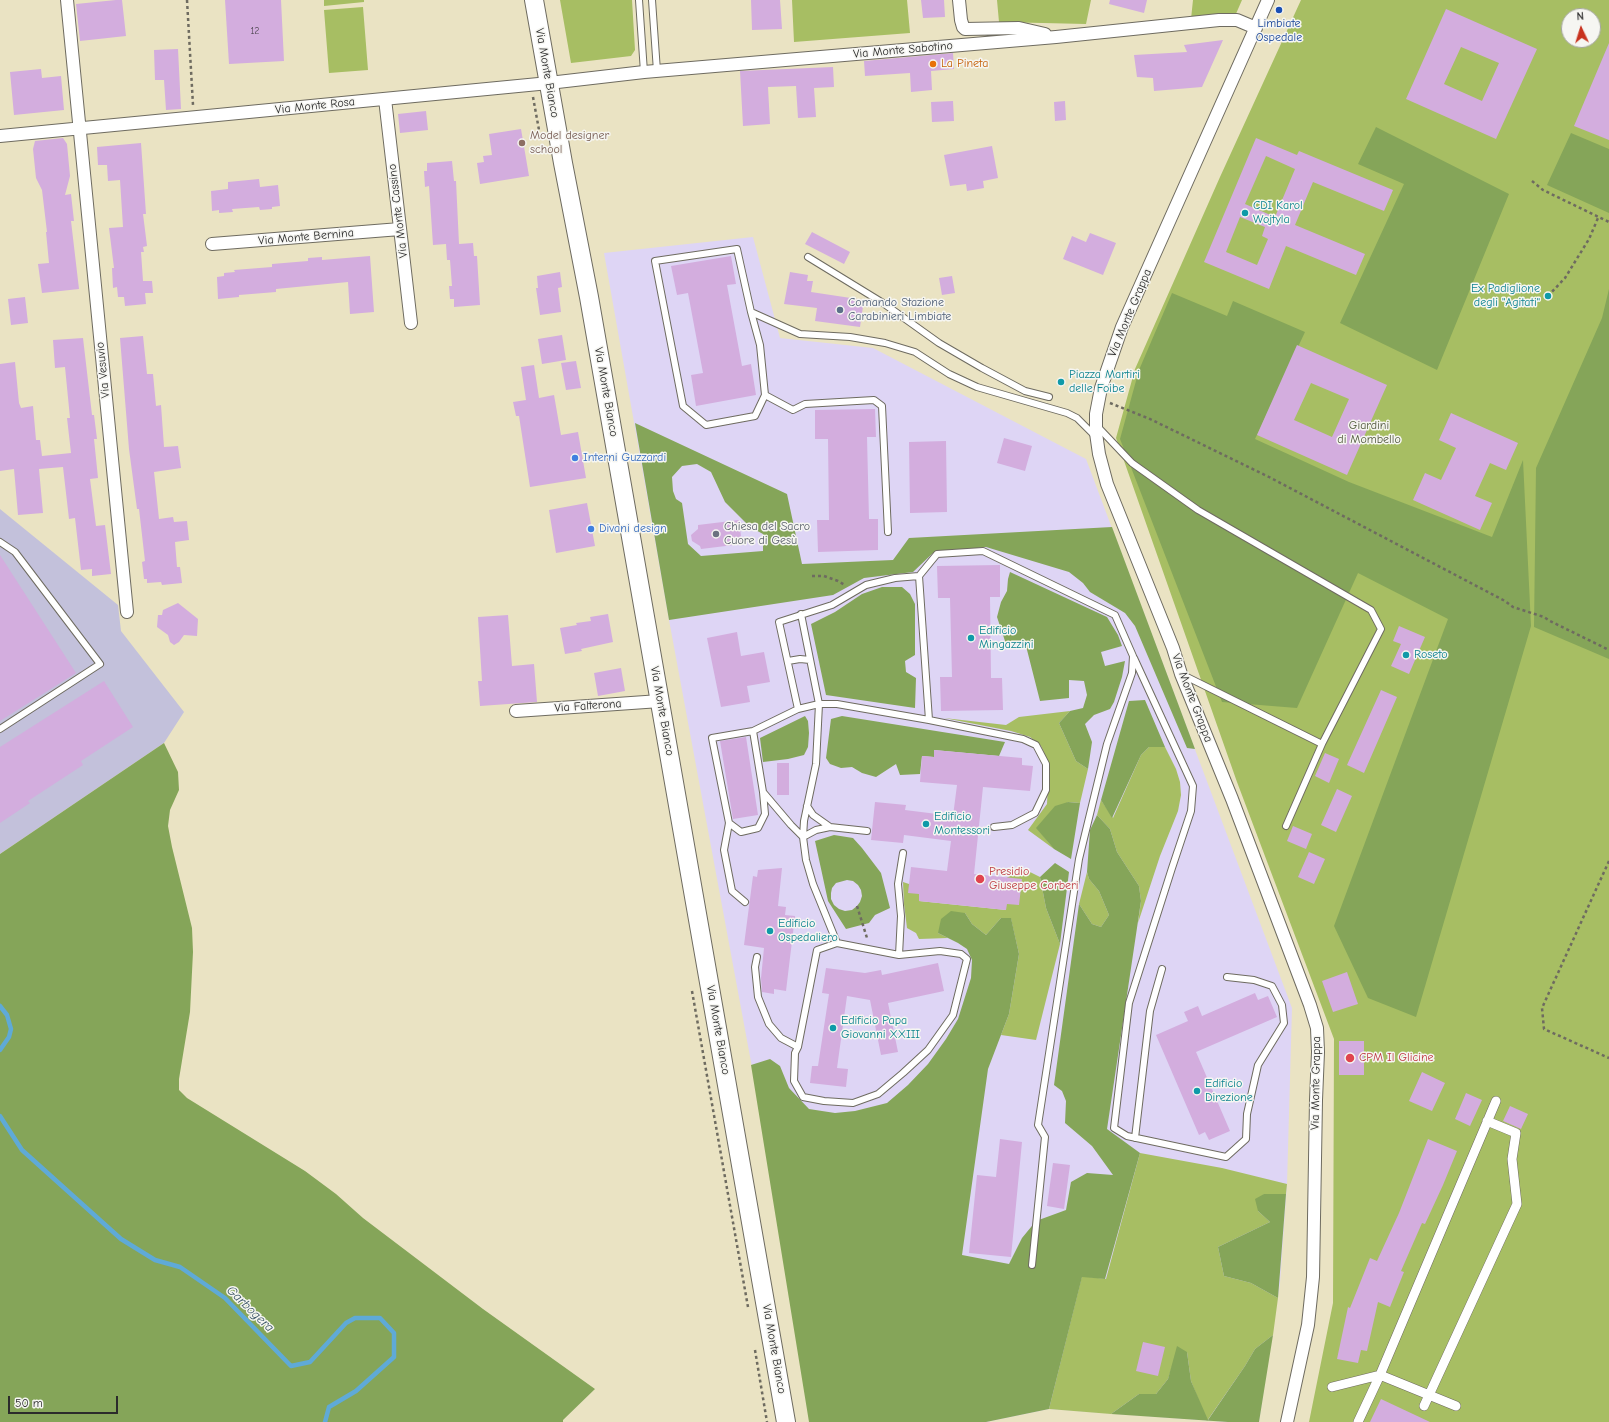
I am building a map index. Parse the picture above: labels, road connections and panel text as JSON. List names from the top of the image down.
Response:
{
  "streets": {
    "main road": ["Via Monte Bianco"],
    "street": [
      "Via Monte Sabotino",
      "Via Monte Rosa",
      "Via Monte Cassino",
      "Via Monte Bernina",
      "Via Monte Grappa",
      "Via Vesuvio",
      "Via Falterona"
    ]
  },
  "crossings": [
    ["Via Monte Sabotino", "Via Monte Bianco"],
    ["Via Monte Sabotino", "Via Monte Rosa"],
    ["Via Monte Sabotino", "Via Monte Grappa"],
    ["Via Monte Bianco", "Via Monte Rosa"],
    ["Via Monte Bianco", "Via Falterona"],
    ["Via Monte Rosa", "Via Monte Cassino"],
    ["Via Monte Rosa", "Via Vesuvio"],
    ["Via Monte Cassino", "Via Monte Bernina"]
  ],
  "water": ["Garbogera"],
  "parks": ["Giardini di Mombello"],
  "places": [
    "Limbiate Ospedale",
    "La Pineta",
    "Model designer school",
    "CDI Karol Wojtyla",
    "Ex Padiglione degli \"Agitati\"",
    "Comando Stazione Carabinieri Limbiate",
    "Piazza Martiri delle Foibe",
    "Interni Guzzardi",
    "Divani design",
    "Chiesa del Sacro Cuore di Gesù",
    "Edificio Mingazzini",
    "Roseto",
    "Edificio Montessori",
    "Presidio Giuseppe Corberi",
    "Edificio Ospedaliero",
    "Edificio Papa Giovanni XXIII",
    "CPM Il Glicine",
    "Edificio Direzione"
  ],
  "house_numbers": ["12"],
  "scale_bar": "50 m",
  "north": "top"
}
